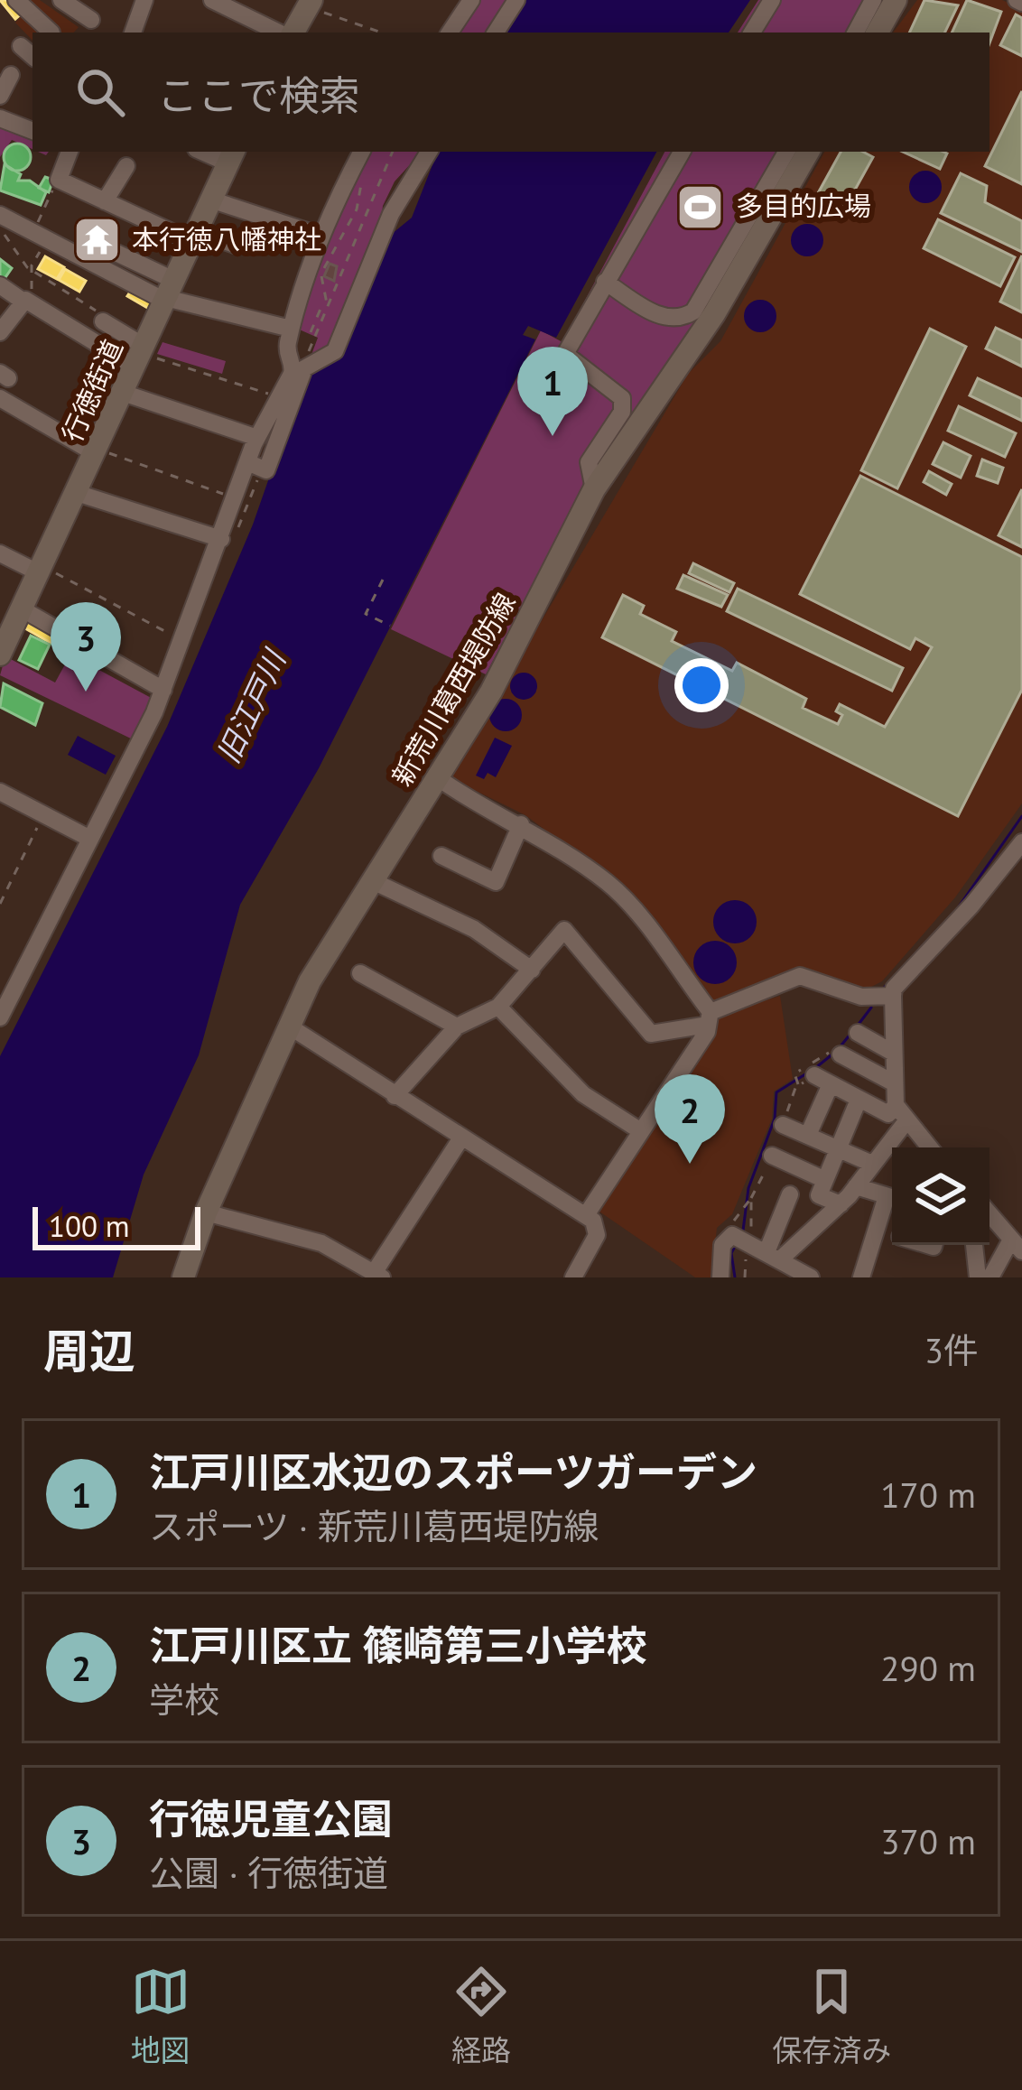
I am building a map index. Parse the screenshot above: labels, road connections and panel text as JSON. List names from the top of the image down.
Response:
{
  "streets": {
    "main road": ["行徳街道", "新荒川葛西堤防線"]
  },
  "water": ["旧江戸川"],
  "places": {
    "sports": ["多目的広場"],
    "temple": ["本行徳八幡神社"]
  },
  "scale_bar": "100 m",
  "page": {
    "search": "ここで検索",
    "pins": ["1", "3", "2"],
    "scale": "100 m",
    "heading": ["周辺", "3件"],
    "list": [
      {
        "mark": "1",
        "name": "江戸川区水辺のスポーツガーデン",
        "note": "スポーツ · 新荒川葛西堤防線",
        "value": "170 m"
      },
      {
        "mark": "2",
        "name": "江戸川区立 篠崎第三小学校",
        "note": "学校",
        "value": "290 m"
      },
      {
        "mark": "3",
        "name": "行徳児童公園",
        "note": "公園 · 行徳街道",
        "value": "370 m"
      }
    ],
    "nav": ["地図", "経路", "保存済み"]
  }
}
